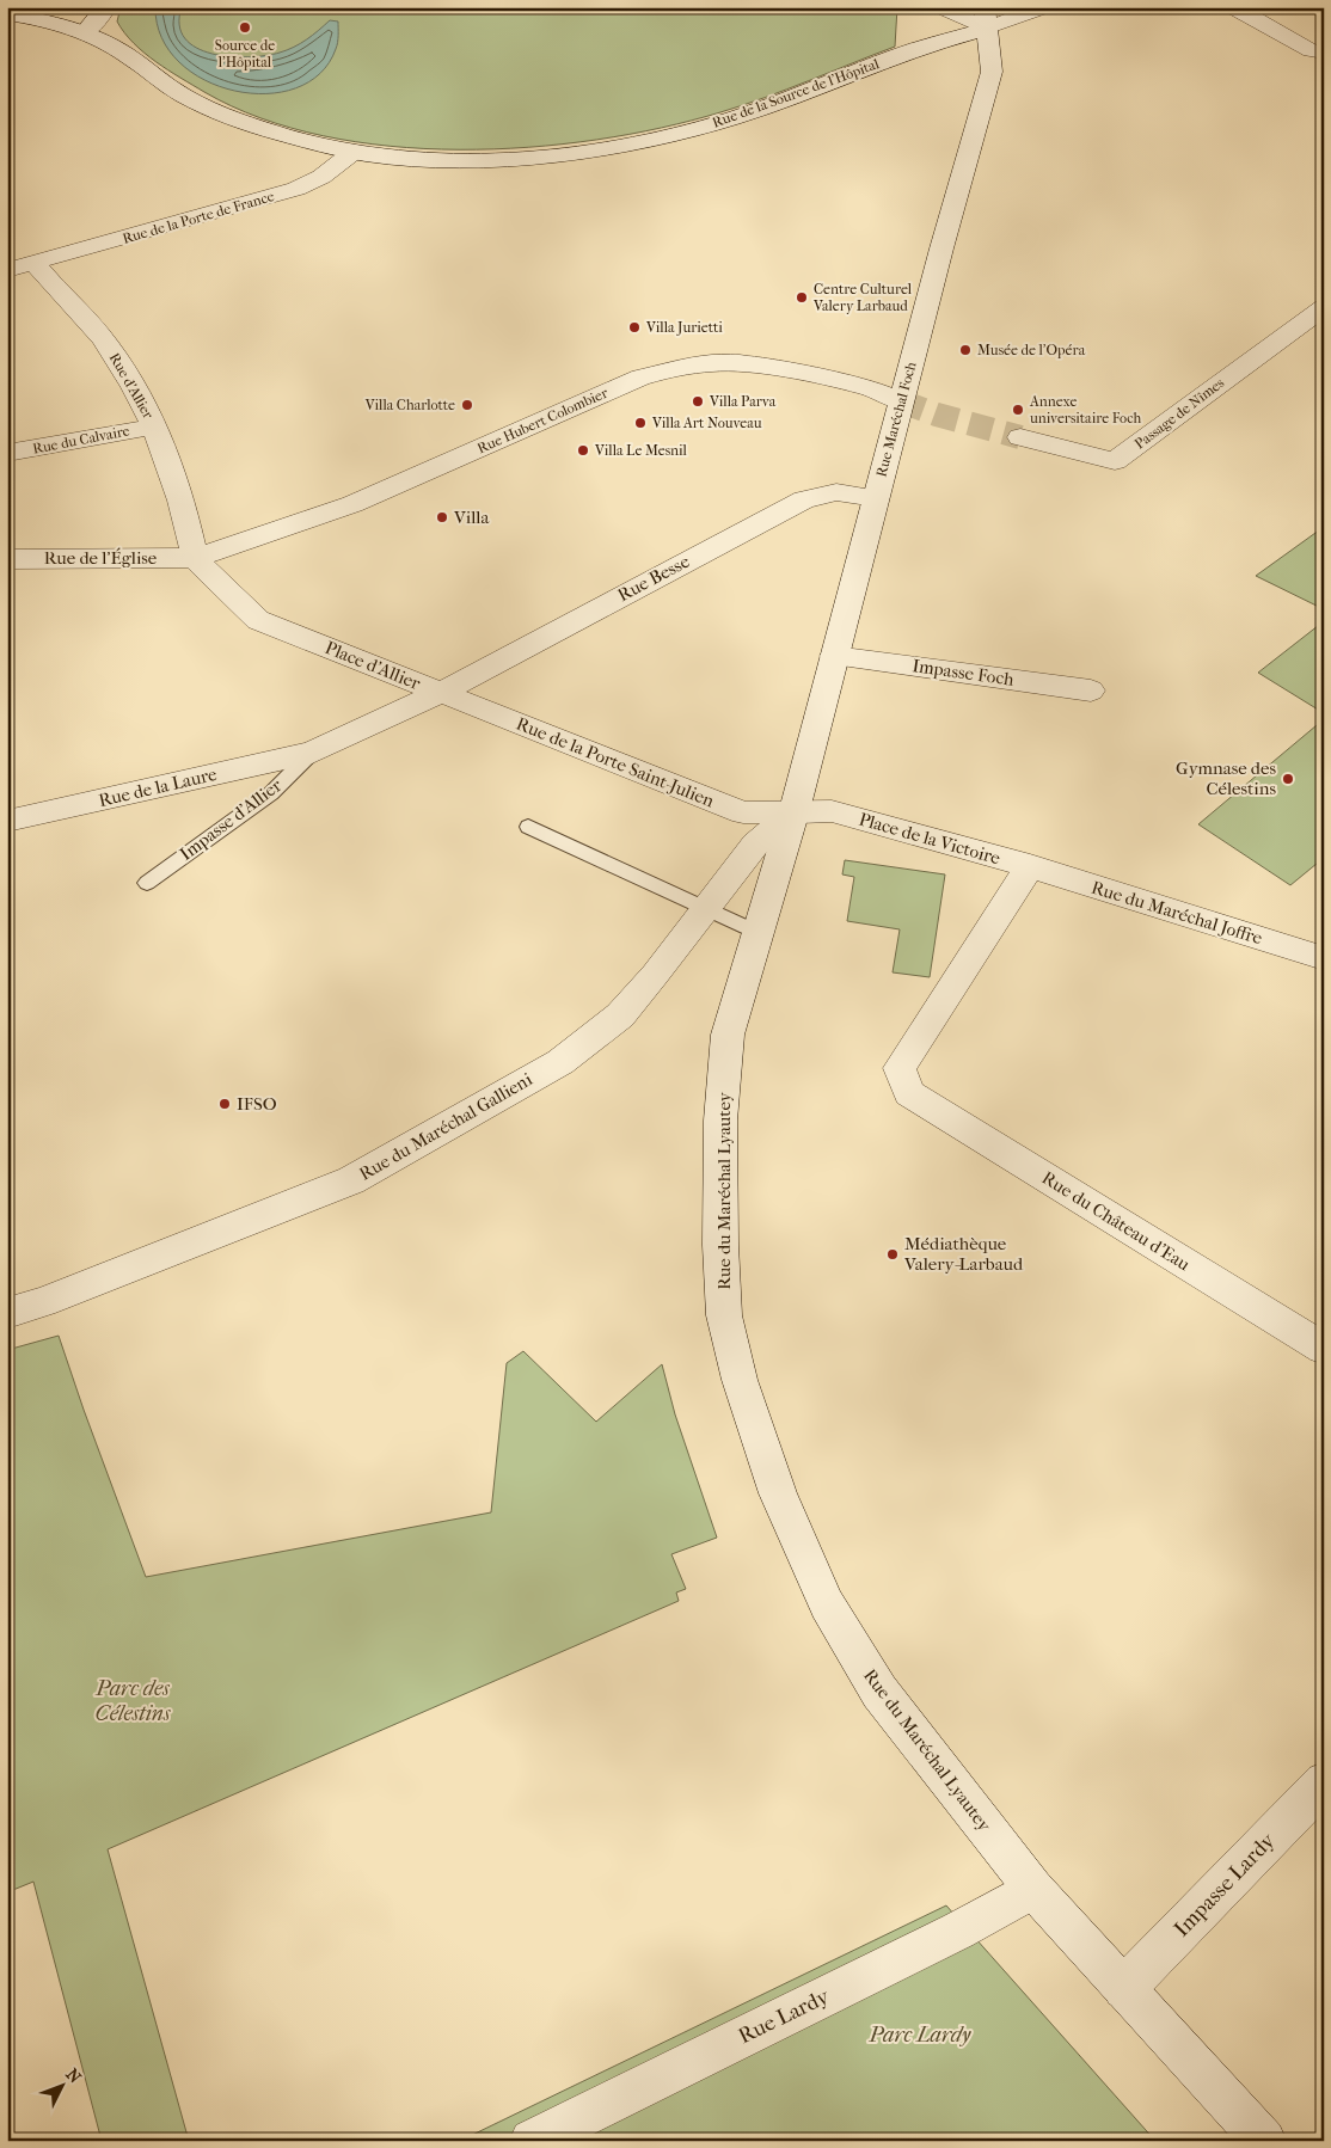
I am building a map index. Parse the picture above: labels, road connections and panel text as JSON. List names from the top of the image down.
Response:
{
  "streets": {
    "street": [
      "Rue de la Source de l'Hôpital",
      "Rue de la Porte de France",
      "Rue d'Allier",
      "Passage de Nîmes",
      "Rue Maréchal Foch",
      "Rue Hubert Colombier",
      "Rue du Calvaire",
      "Rue de l'Église",
      "Rue Besse",
      "Place d'Allier",
      "Impasse Foch",
      "Rue de la Porte Saint-Julien",
      "Rue de la Laure",
      "Place de la Victoire",
      "Rue du Maréchal Joffre",
      "Rue du Maréchal Gallieni",
      "Rue du Maréchal Lyautey",
      "Rue du Château d'Eau",
      "Impasse Lardy",
      "Rue Lardy"
    ],
    "lane": ["Impasse d'Allier"]
  },
  "crossings": [
    ["Rue de la Source de l'Hôpital", "Rue de la Porte de France"],
    ["Rue de la Source de l'Hôpital", "Rue Maréchal Foch"],
    ["Rue de la Porte de France", "Rue d'Allier"],
    ["Rue d'Allier", "Rue Hubert Colombier"],
    ["Rue d'Allier", "Rue du Calvaire"],
    ["Rue d'Allier", "Rue de l'Église"],
    ["Rue d'Allier", "Place d'Allier"],
    ["Rue Maréchal Foch", "Rue Hubert Colombier"],
    ["Rue Maréchal Foch", "Rue Besse"],
    ["Rue Maréchal Foch", "Impasse Foch"],
    ["Rue Maréchal Foch", "Rue de la Porte Saint-Julien"],
    ["Rue Maréchal Foch", "Place de la Victoire"],
    ["Rue Maréchal Foch", "Rue du Maréchal Gallieni"],
    ["Rue Hubert Colombier", "Rue de l'Église"],
    ["Rue Hubert Colombier", "Place d'Allier"],
    ["Rue de l'Église", "Place d'Allier"],
    ["Rue Besse", "Place d'Allier"],
    ["Rue Besse", "Rue de la Porte Saint-Julien"],
    ["Place d'Allier", "Rue de la Porte Saint-Julien"],
    ["Place d'Allier", "Rue de la Laure"],
    ["Place d'Allier", "Impasse d'Allier"],
    ["Rue de la Porte Saint-Julien", "Place de la Victoire"],
    ["Rue de la Porte Saint-Julien", "Rue du Maréchal Gallieni"],
    ["Rue de la Laure", "Impasse d'Allier"],
    ["Place de la Victoire", "Rue du Maréchal Joffre"],
    ["Place de la Victoire", "Rue du Maréchal Gallieni"],
    ["Place de la Victoire", "Rue du Château d'Eau"],
    ["Rue du Maréchal Lyautey", "Impasse Lardy"],
    ["Rue du Maréchal Lyautey", "Rue Lardy"]
  ],
  "parks": ["Parc des Célestins", "Parc Lardy"],
  "places": [
    "Source de l'Hôpital",
    "Centre Culturel Valery Larbaud",
    "Villa Jurietti",
    "Musée de l'Opéra",
    "Villa Parva",
    "Villa Charlotte",
    "Annexe universitaire Foch",
    "Villa Art Nouveau",
    "Villa Le Mesnil",
    "Villa",
    "Gymnase des Célestins",
    "IFSO",
    "Médiathèque Valery-Larbaud"
  ],
  "north": "top right"
}
